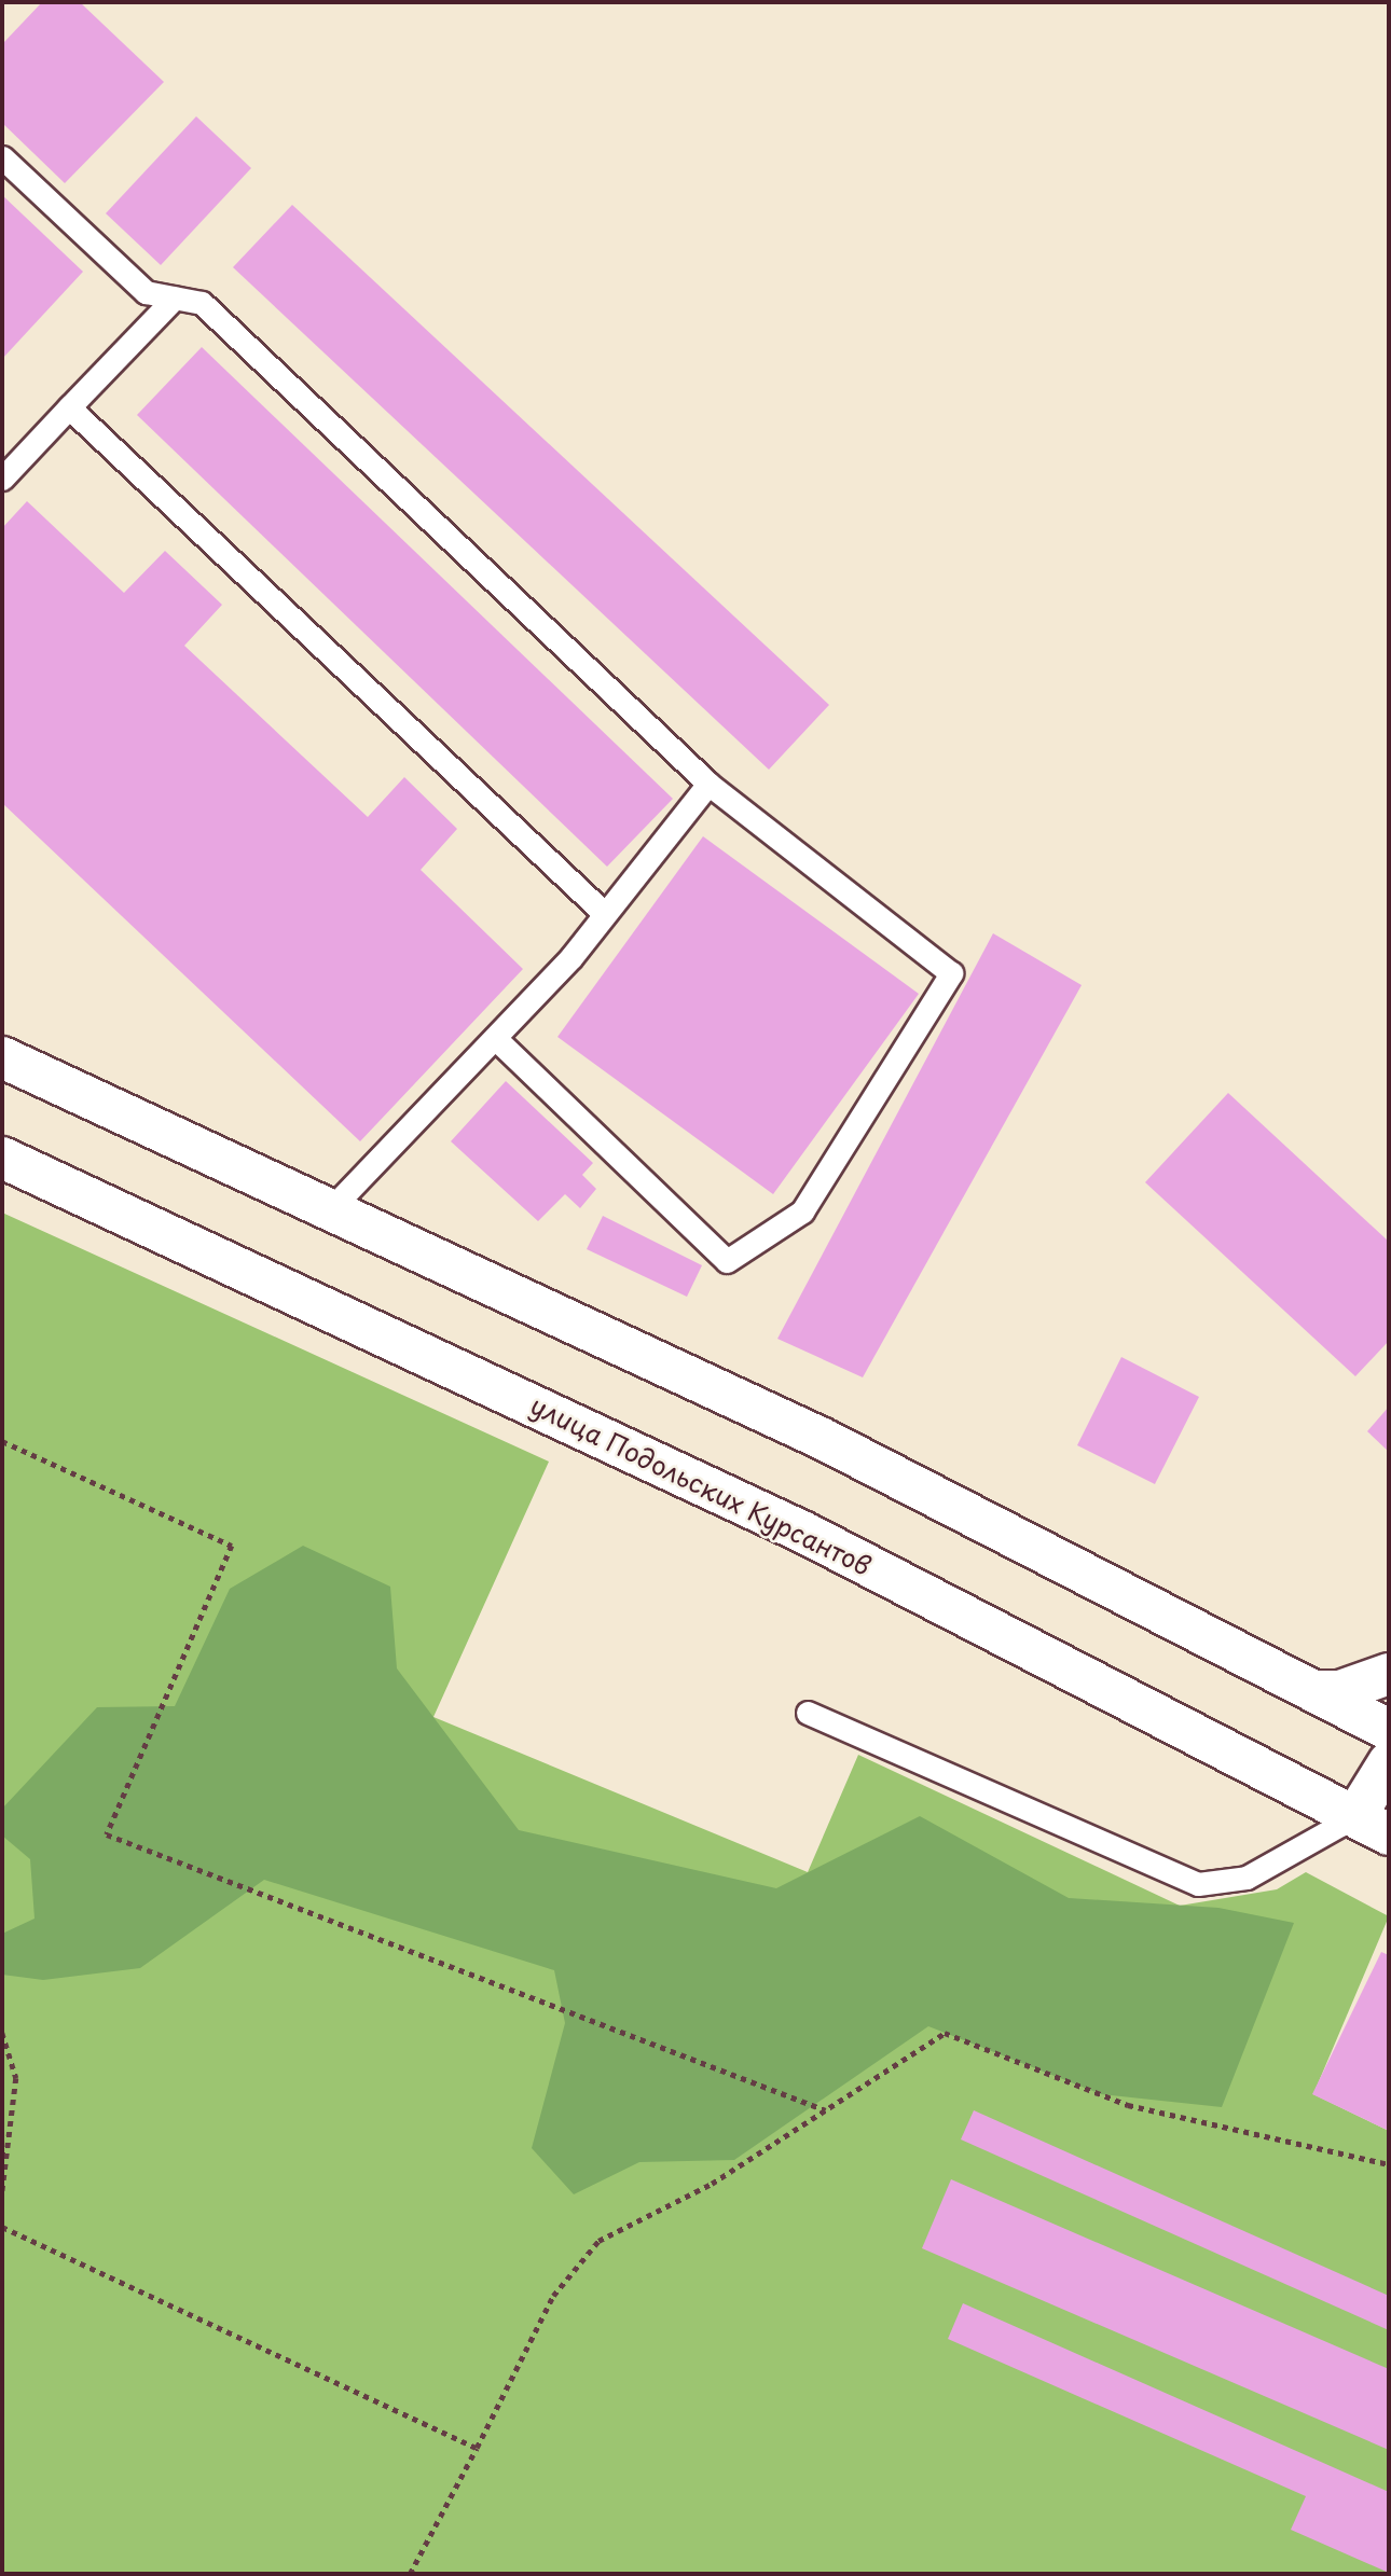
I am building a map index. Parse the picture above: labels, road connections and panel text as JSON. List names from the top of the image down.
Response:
{
  "streets": {
    "main road": ["улица Подольских Курсантов"]
  }
}
